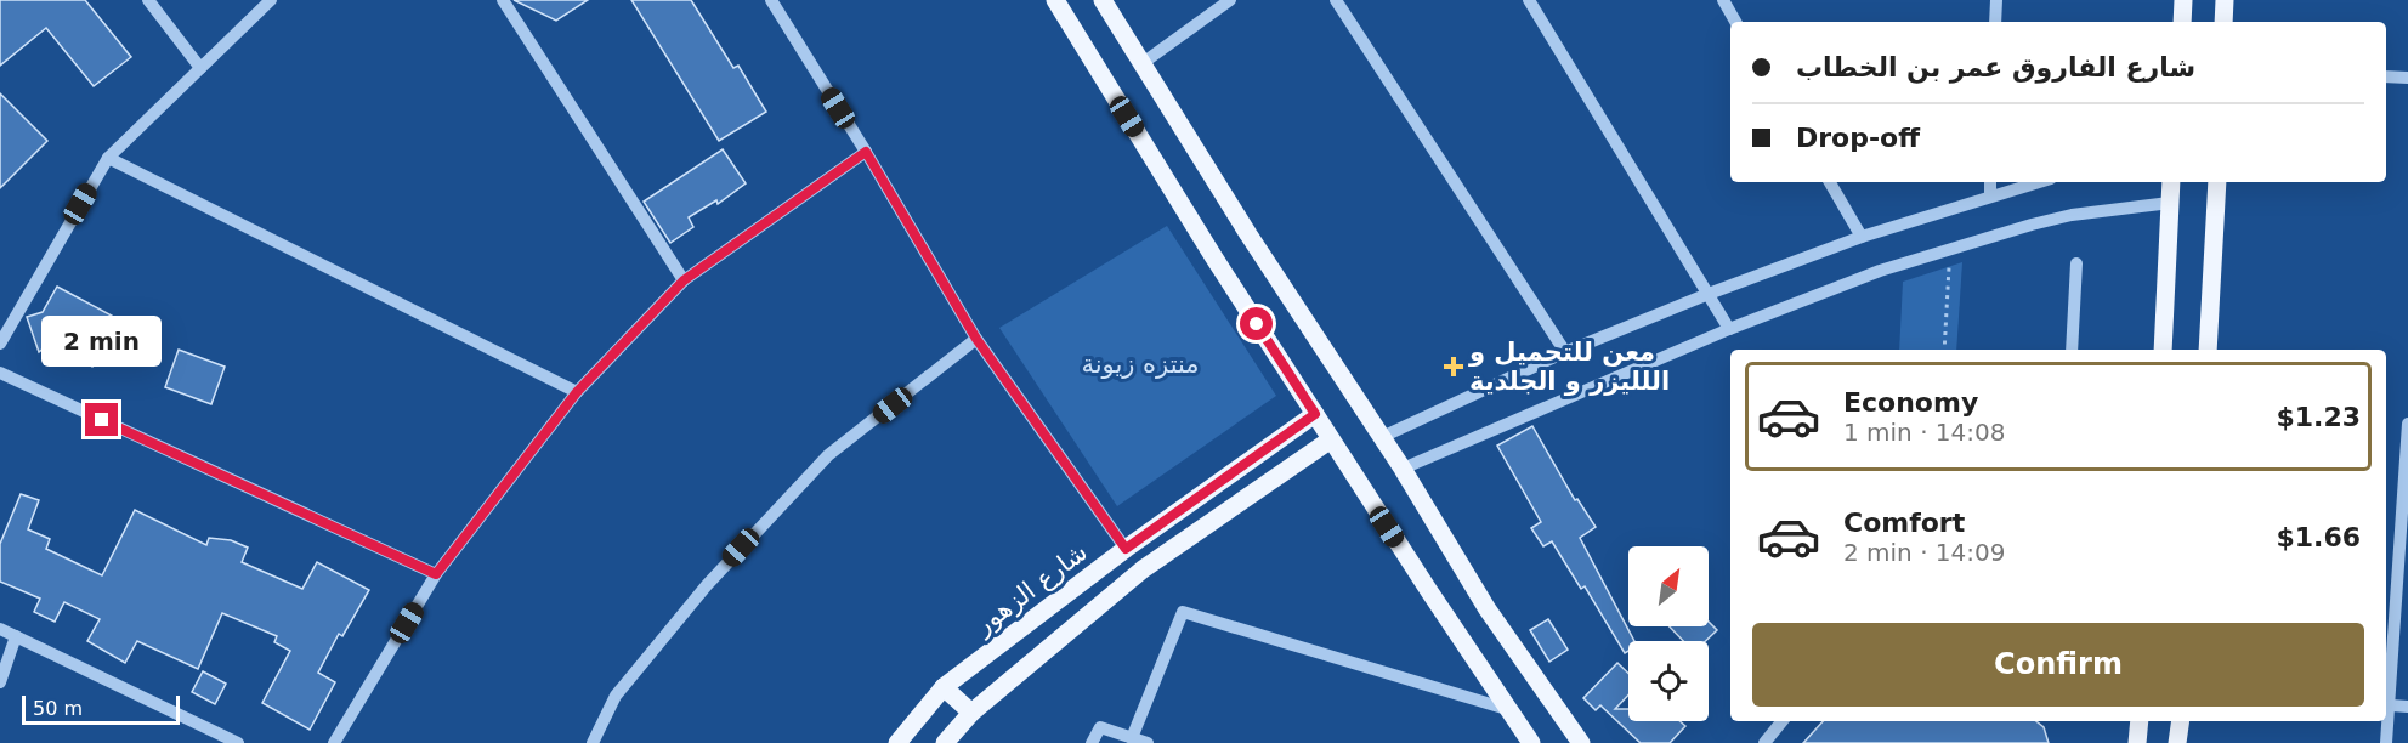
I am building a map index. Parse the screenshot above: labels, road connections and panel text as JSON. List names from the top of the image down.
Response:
{
  "streets": {
    "main road": ["شارع الزهور"]
  },
  "parks": ["منتزه زيونة"],
  "places": {
    "health": ["معن للتحميل و اللليزر و الجلدية"]
  },
  "scale_bar": "50 m",
  "north": "top right",
  "page": {
    "banner": ["شارع الفاروق عمر بن الخطاب", "Drop-off"],
    "bubble": "2 min",
    "list": [
      {
        "name": "Economy",
        "note": "1 min · 14:08",
        "value": "$1.23"
      },
      {
        "name": "Comfort",
        "note": "2 min · 14:09",
        "value": "$1.66"
      }
    ],
    "buttons": "Confirm",
    "scale": "50 m"
  }
}
